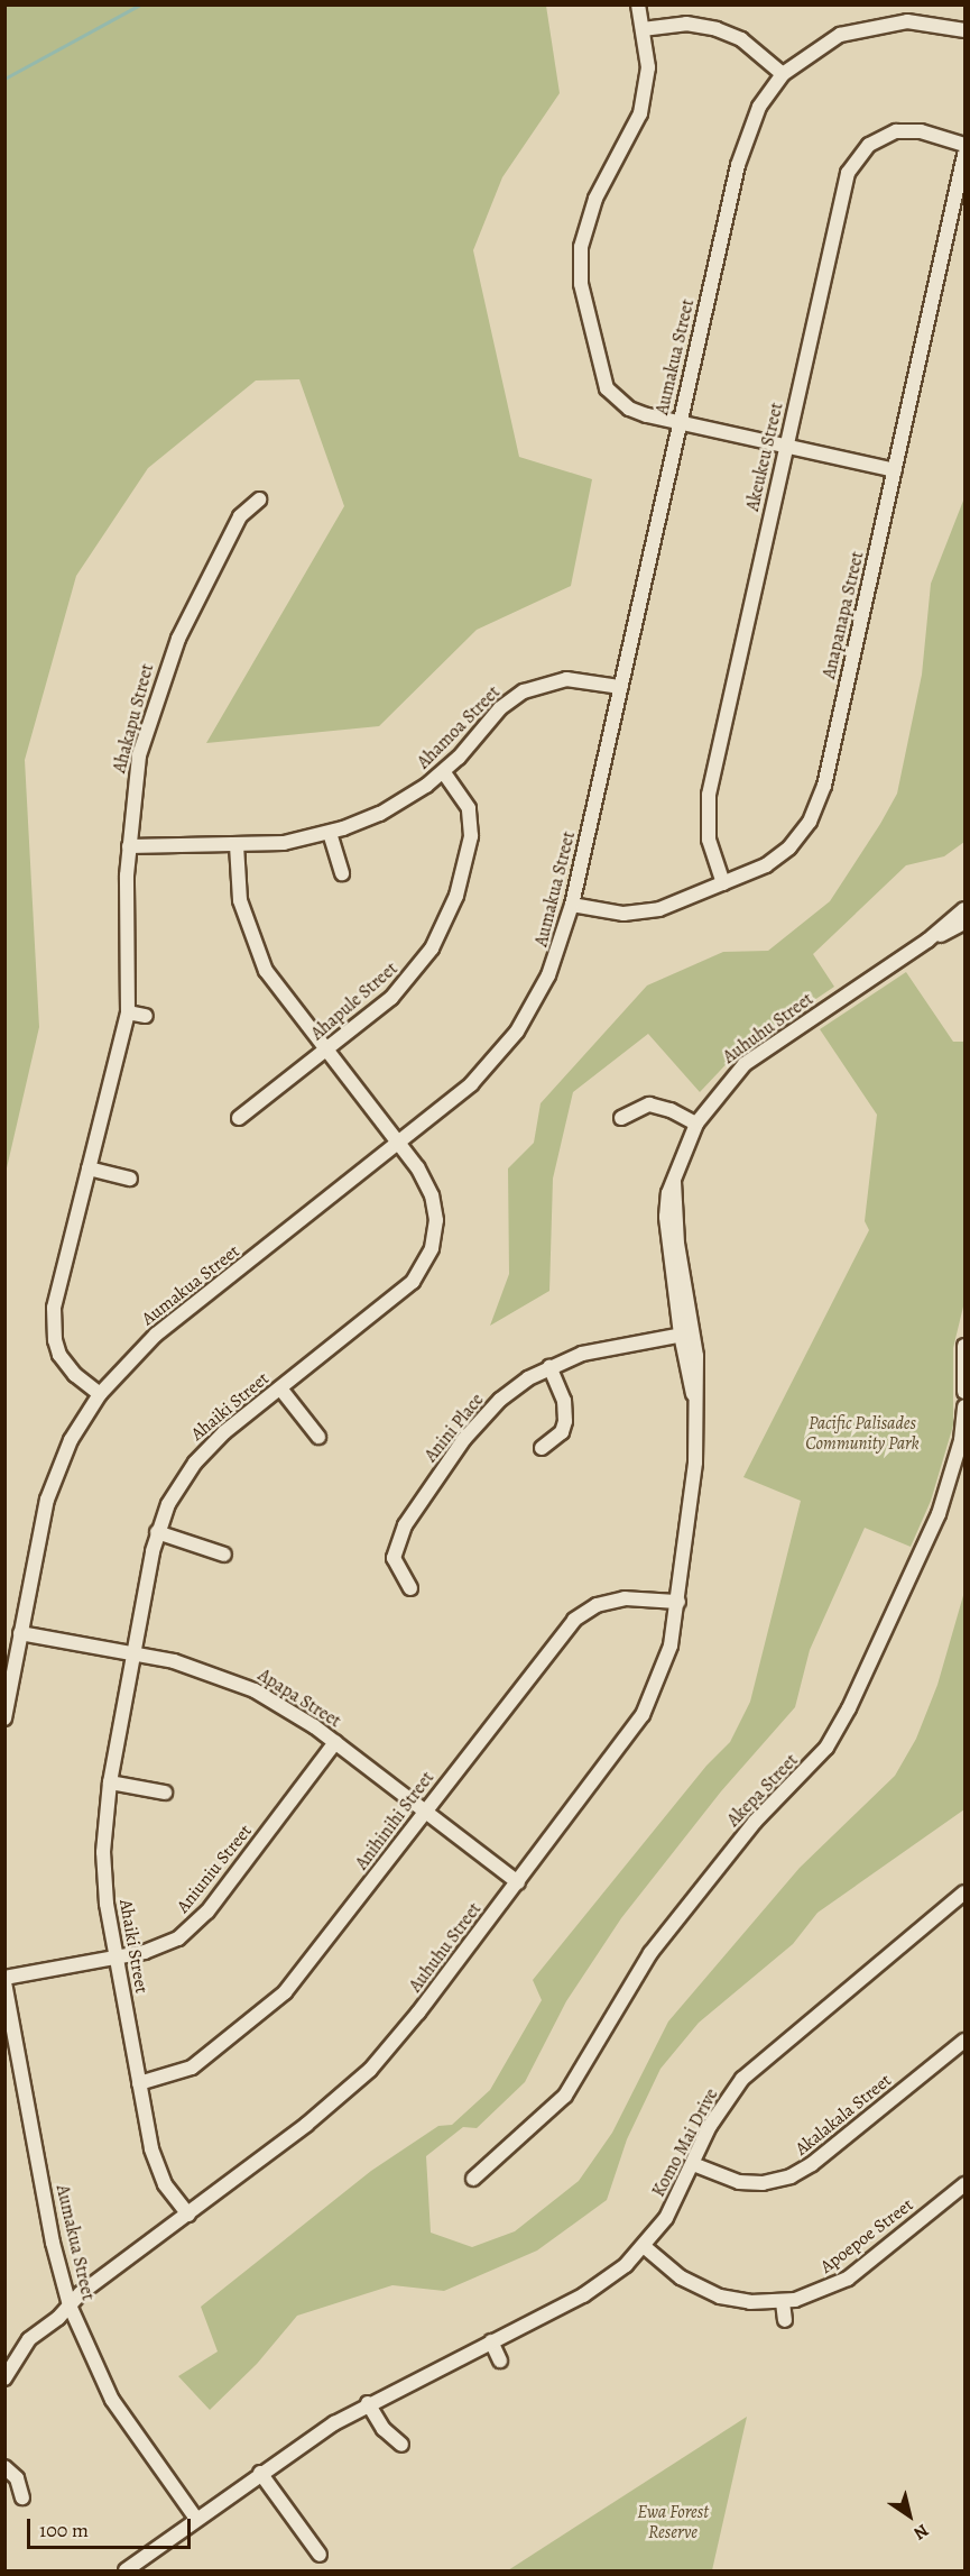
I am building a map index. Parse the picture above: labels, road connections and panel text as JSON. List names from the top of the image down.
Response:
{
  "streets": {
    "street": [
      "Aumakua Street",
      "Akeukeu Street",
      "Anapanapa Street",
      "Ahakapu Street",
      "Ahamoa Street",
      "Ahapule Street",
      "Auhuhu Street",
      "Ahaiki Street",
      "Anini Place",
      "Apapa Street",
      "Akepa Street",
      "Anihinihi Street",
      "Aniuniu Street",
      "Akalakala Street",
      "Komo Mai Drive",
      "Apoepoe Street"
    ]
  },
  "crossings": [
    ["Aumakua Street", "Anapanapa Street"],
    ["Aumakua Street", "Ahakapu Street"],
    ["Aumakua Street", "Ahamoa Street"],
    ["Aumakua Street", "Auhuhu Street"],
    ["Aumakua Street", "Ahaiki Street"],
    ["Aumakua Street", "Apapa Street"],
    ["Aumakua Street", "Aniuniu Street"],
    ["Aumakua Street", "Komo Mai Drive"],
    ["Akeukeu Street", "Anapanapa Street"],
    ["Ahakapu Street", "Ahamoa Street"],
    ["Ahamoa Street", "Ahapule Street"],
    ["Ahamoa Street", "Ahaiki Street"],
    ["Ahapule Street", "Ahaiki Street"],
    ["Auhuhu Street", "Ahaiki Street"],
    ["Auhuhu Street", "Anini Place"],
    ["Auhuhu Street", "Apapa Street"],
    ["Auhuhu Street", "Anihinihi Street"],
    ["Ahaiki Street", "Apapa Street"],
    ["Ahaiki Street", "Anihinihi Street"],
    ["Ahaiki Street", "Aniuniu Street"],
    ["Apapa Street", "Anihinihi Street"],
    ["Apapa Street", "Aniuniu Street"],
    ["Akalakala Street", "Komo Mai Drive"],
    ["Komo Mai Drive", "Apoepoe Street"]
  ],
  "parks": ["Pacific Palisades Community Park", "Ewa Forest Reserve"],
  "scale_bar": "100 m",
  "north": "bottom right"
}
